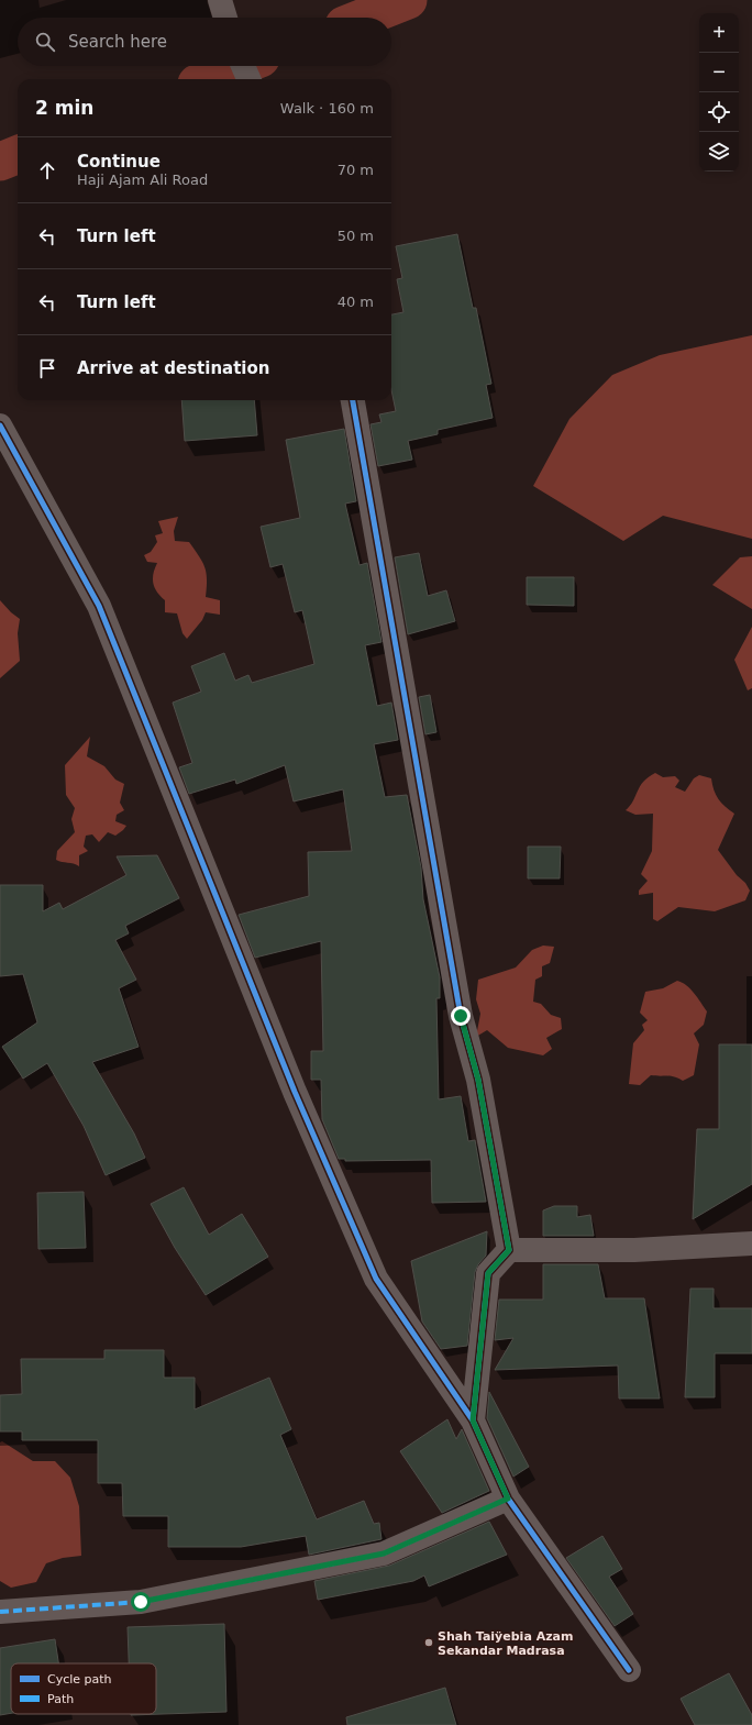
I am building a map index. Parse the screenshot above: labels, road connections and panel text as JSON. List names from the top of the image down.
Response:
{
  "places": ["Shah Taiÿebia Azam Sekandar Madrasa"],
  "legend": ["Cycle path", "Path"],
  "page": {
    "map_buttons": ["+", "−"],
    "search": "Search here",
    "heading": ["2 min", "Walk · 160 m"],
    "list": [
      ["Continue", "Haji Ajam Ali Road", "70 m"],
      ["Turn left", "50 m"],
      ["Turn left", "40 m"],
      "Arrive at destination"
    ]
  }
}
